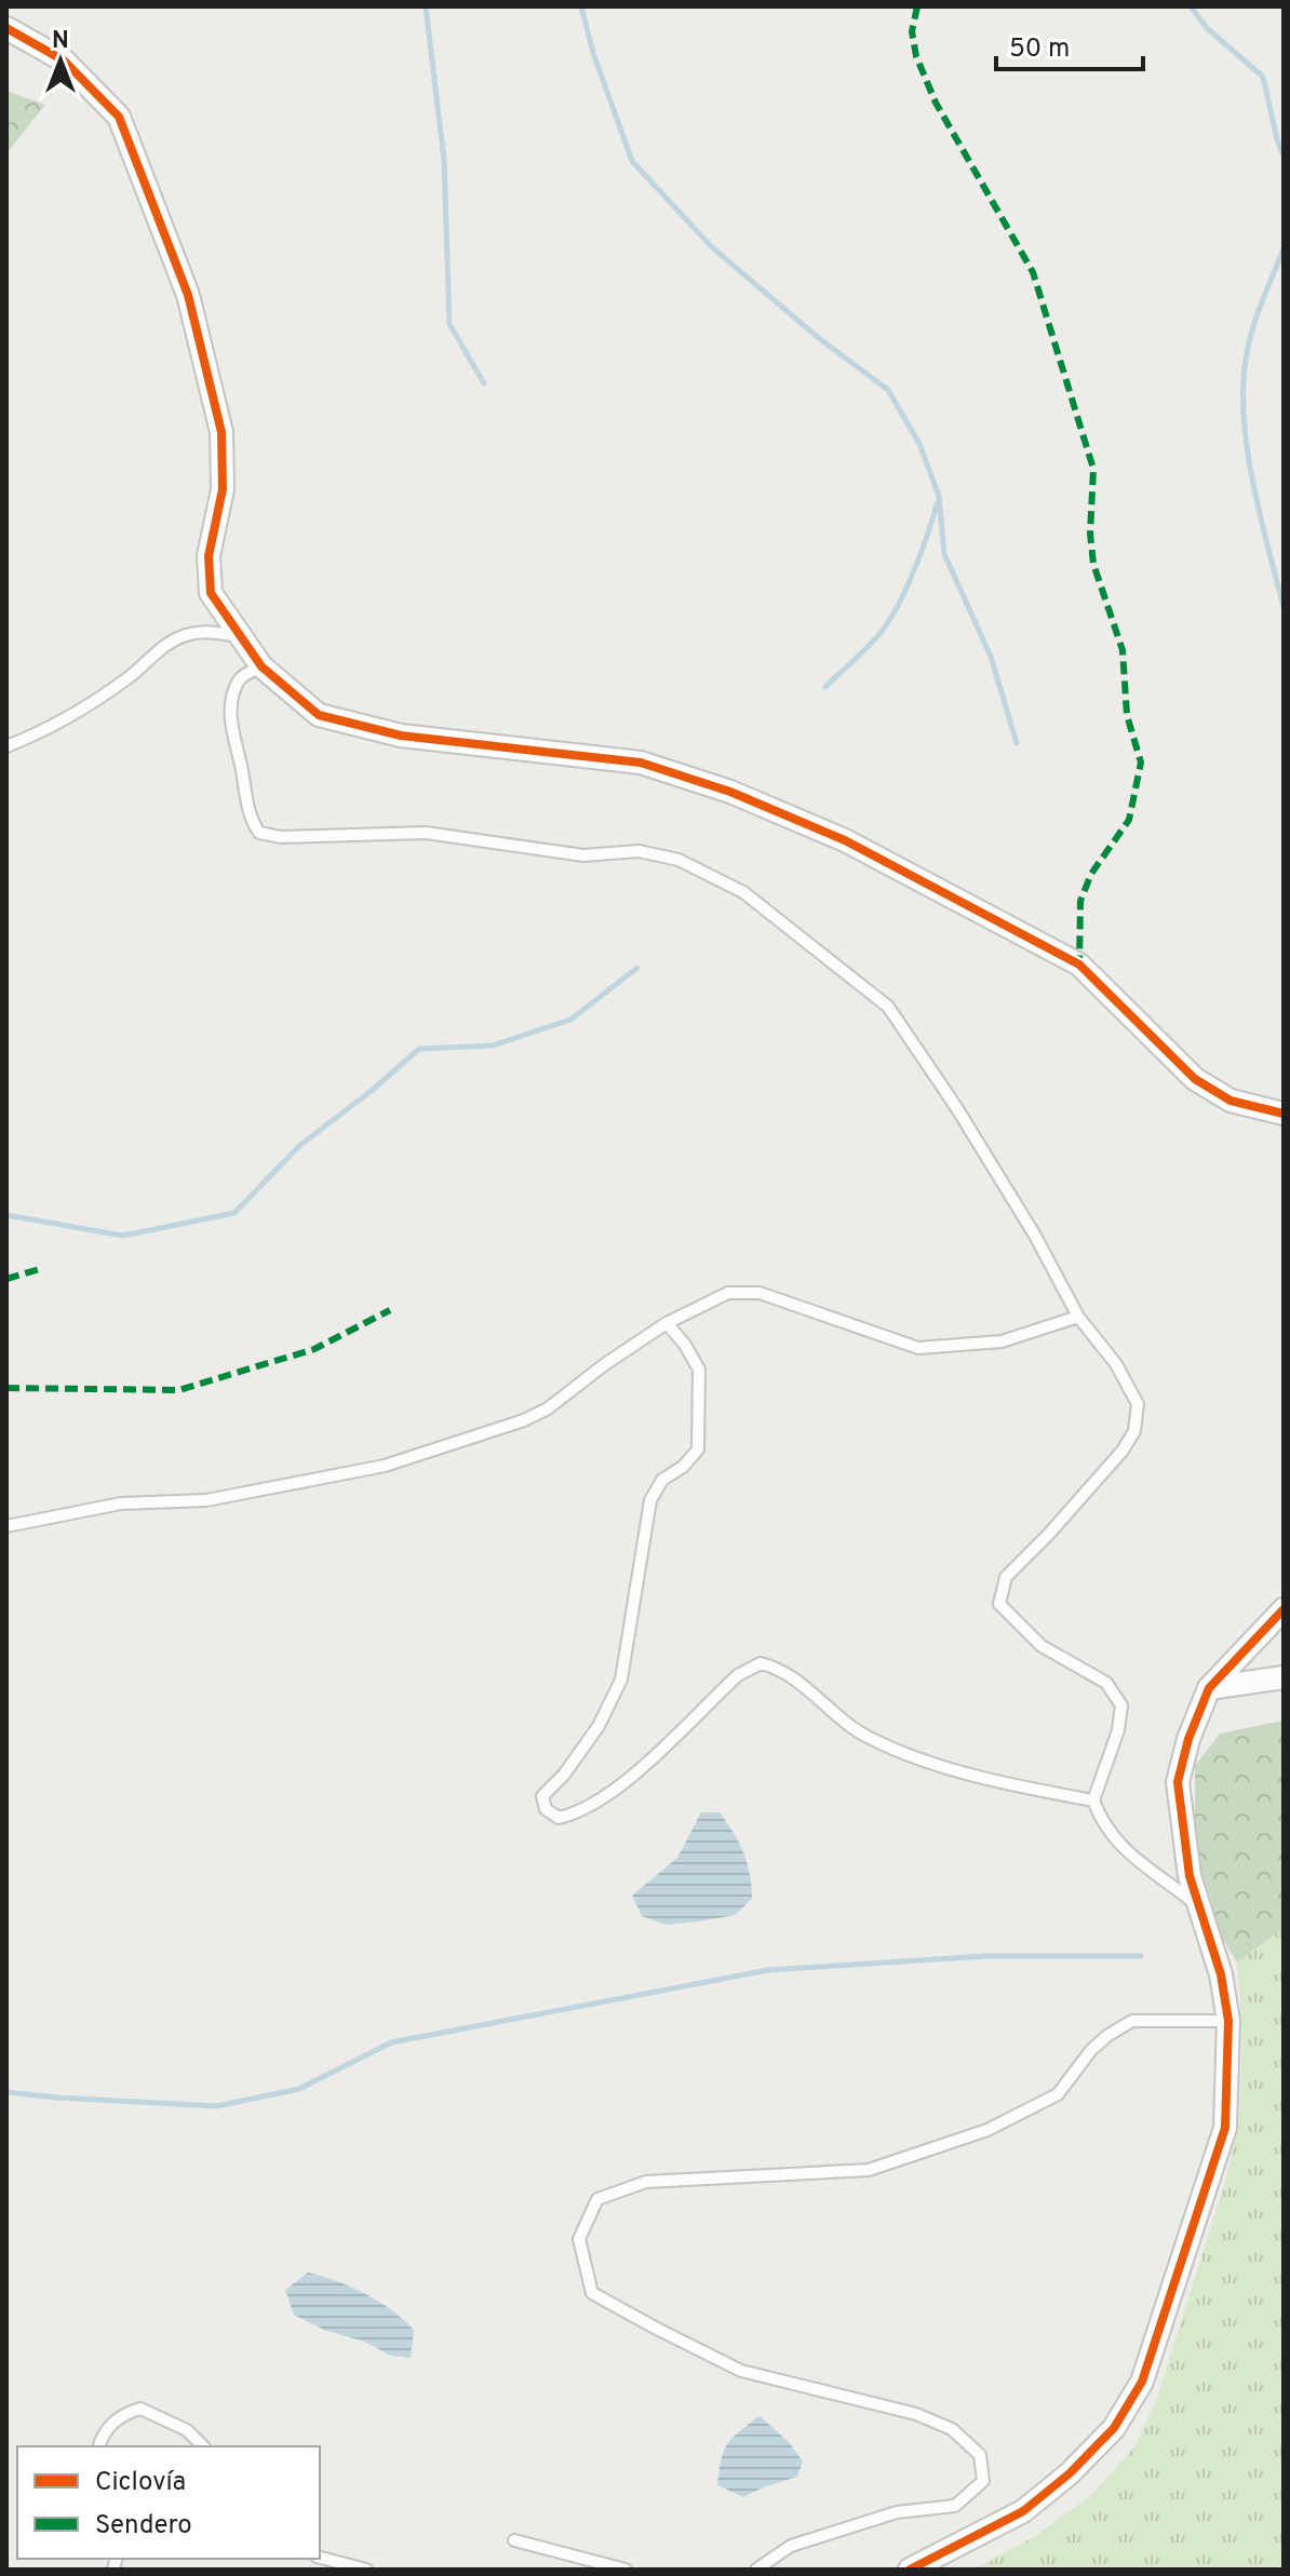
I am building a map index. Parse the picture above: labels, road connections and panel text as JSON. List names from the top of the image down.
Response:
{
  "legend": ["Ciclovía", "Sendero"],
  "scale_bar": "50 m",
  "north": "top"
}
